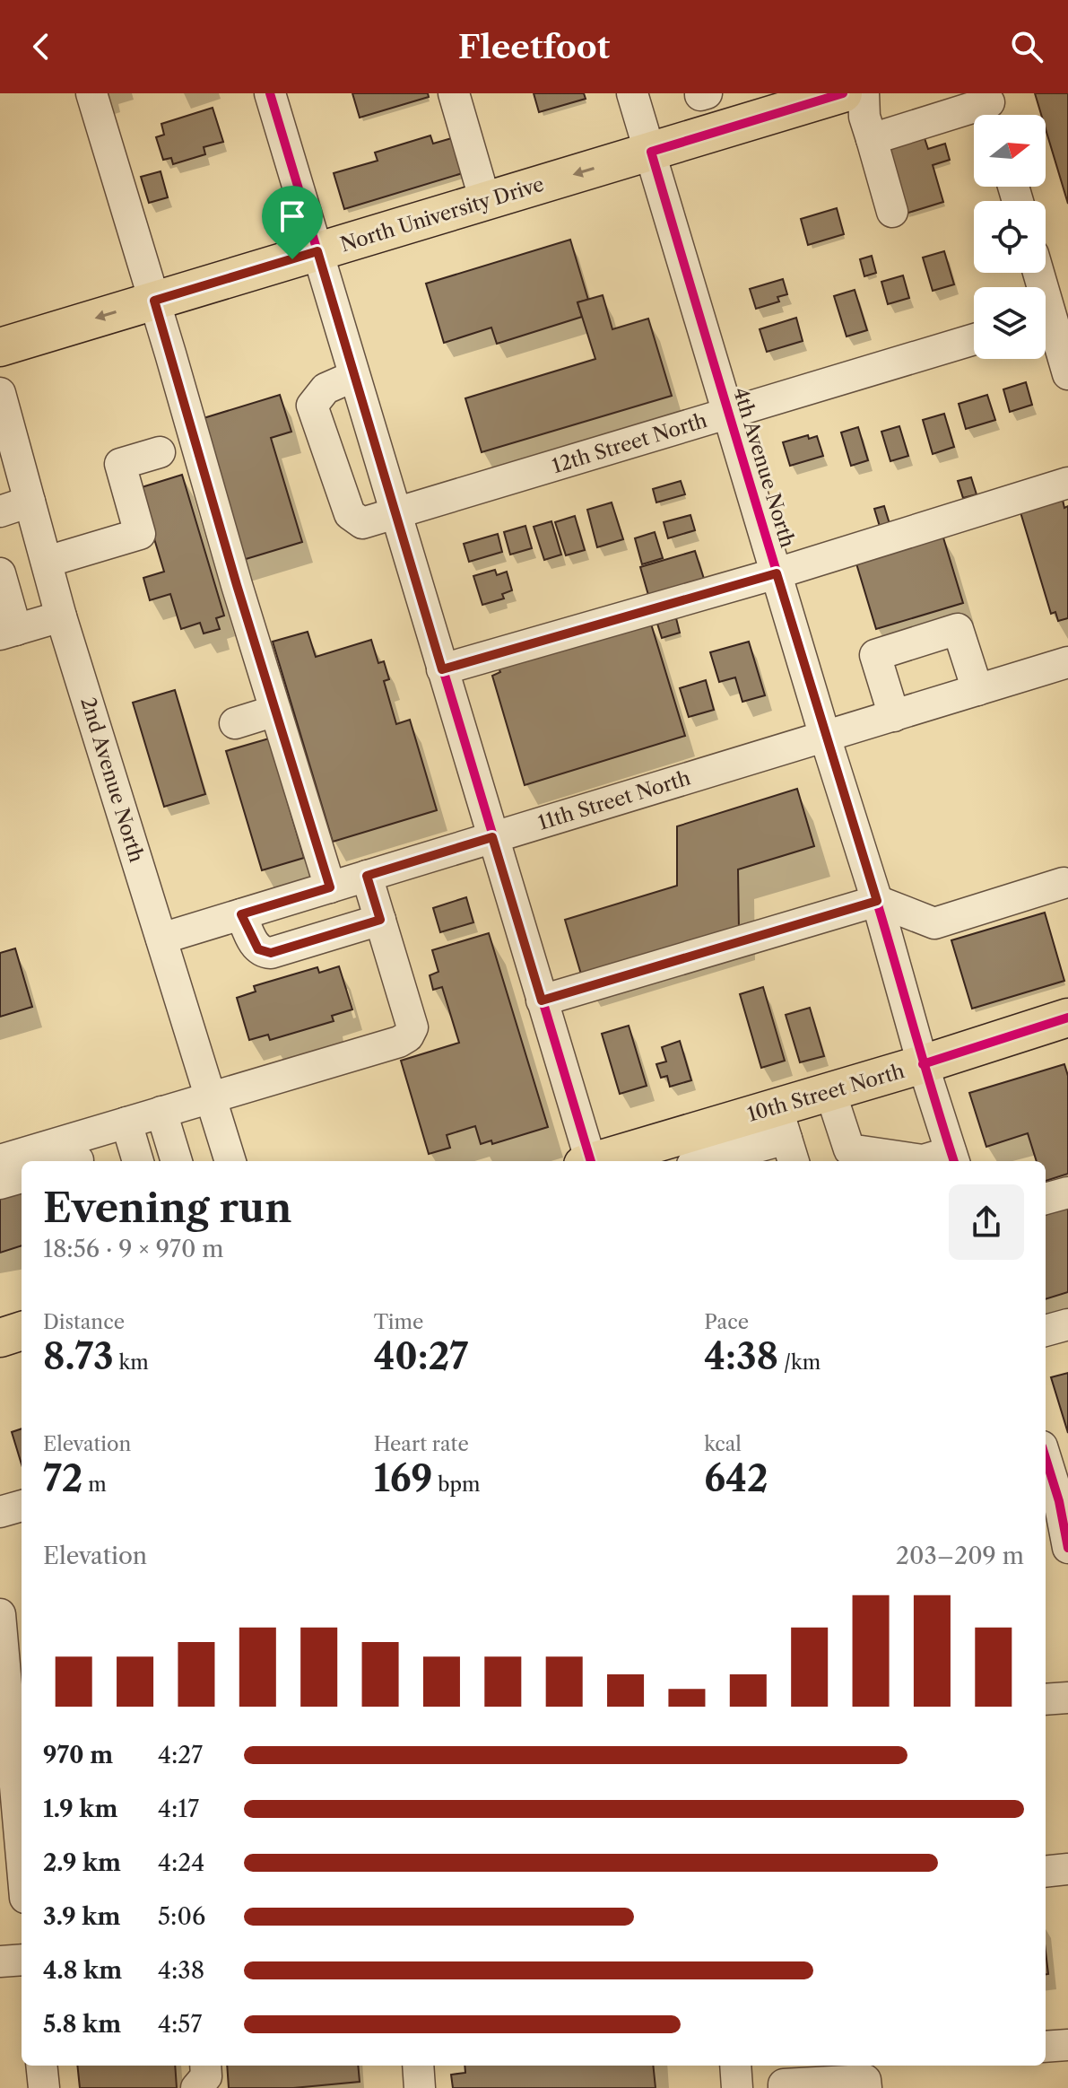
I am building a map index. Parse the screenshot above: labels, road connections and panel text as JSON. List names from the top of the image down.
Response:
{
  "streets": {
    "main road": ["North University Drive", "10th Street North"],
    "street": [
      "12th Street North",
      "4th Avenue North",
      "2nd Avenue North",
      "11th Street North"
    ]
  },
  "crossings": [
    ["North University Drive", "4th Avenue North"],
    ["12th Street North", "4th Avenue North"],
    ["4th Avenue North", "11th Street North"],
    ["4th Avenue North", "10th Street North"],
    ["2nd Avenue North", "11th Street North"]
  ],
  "one_way": ["North University Drive"],
  "north": "right",
  "page": {
    "header": "Fleetfoot",
    "heading": ["Evening run", "18:56 · 9 × 970 m"],
    "stats": [
      ["Distance", "8.73 km"],
      ["Time", "40:27"],
      ["Pace", "4:38 /km"],
      ["Elevation", "72 m"],
      ["Heart rate", "169 bpm"],
      ["kcal", "642"]
    ],
    "chart": ["Elevation", "203–209 m"],
    "list": [
      {
        "name": "970 m",
        "note": "4:27"
      },
      {
        "name": "1.9 km",
        "note": "4:17"
      },
      {
        "name": "2.9 km",
        "note": "4:24"
      },
      {
        "name": "3.9 km",
        "note": "5:06"
      },
      {
        "name": "4.8 km",
        "note": "4:38"
      },
      {
        "name": "5.8 km",
        "note": "4:57"
      }
    ]
  }
}
